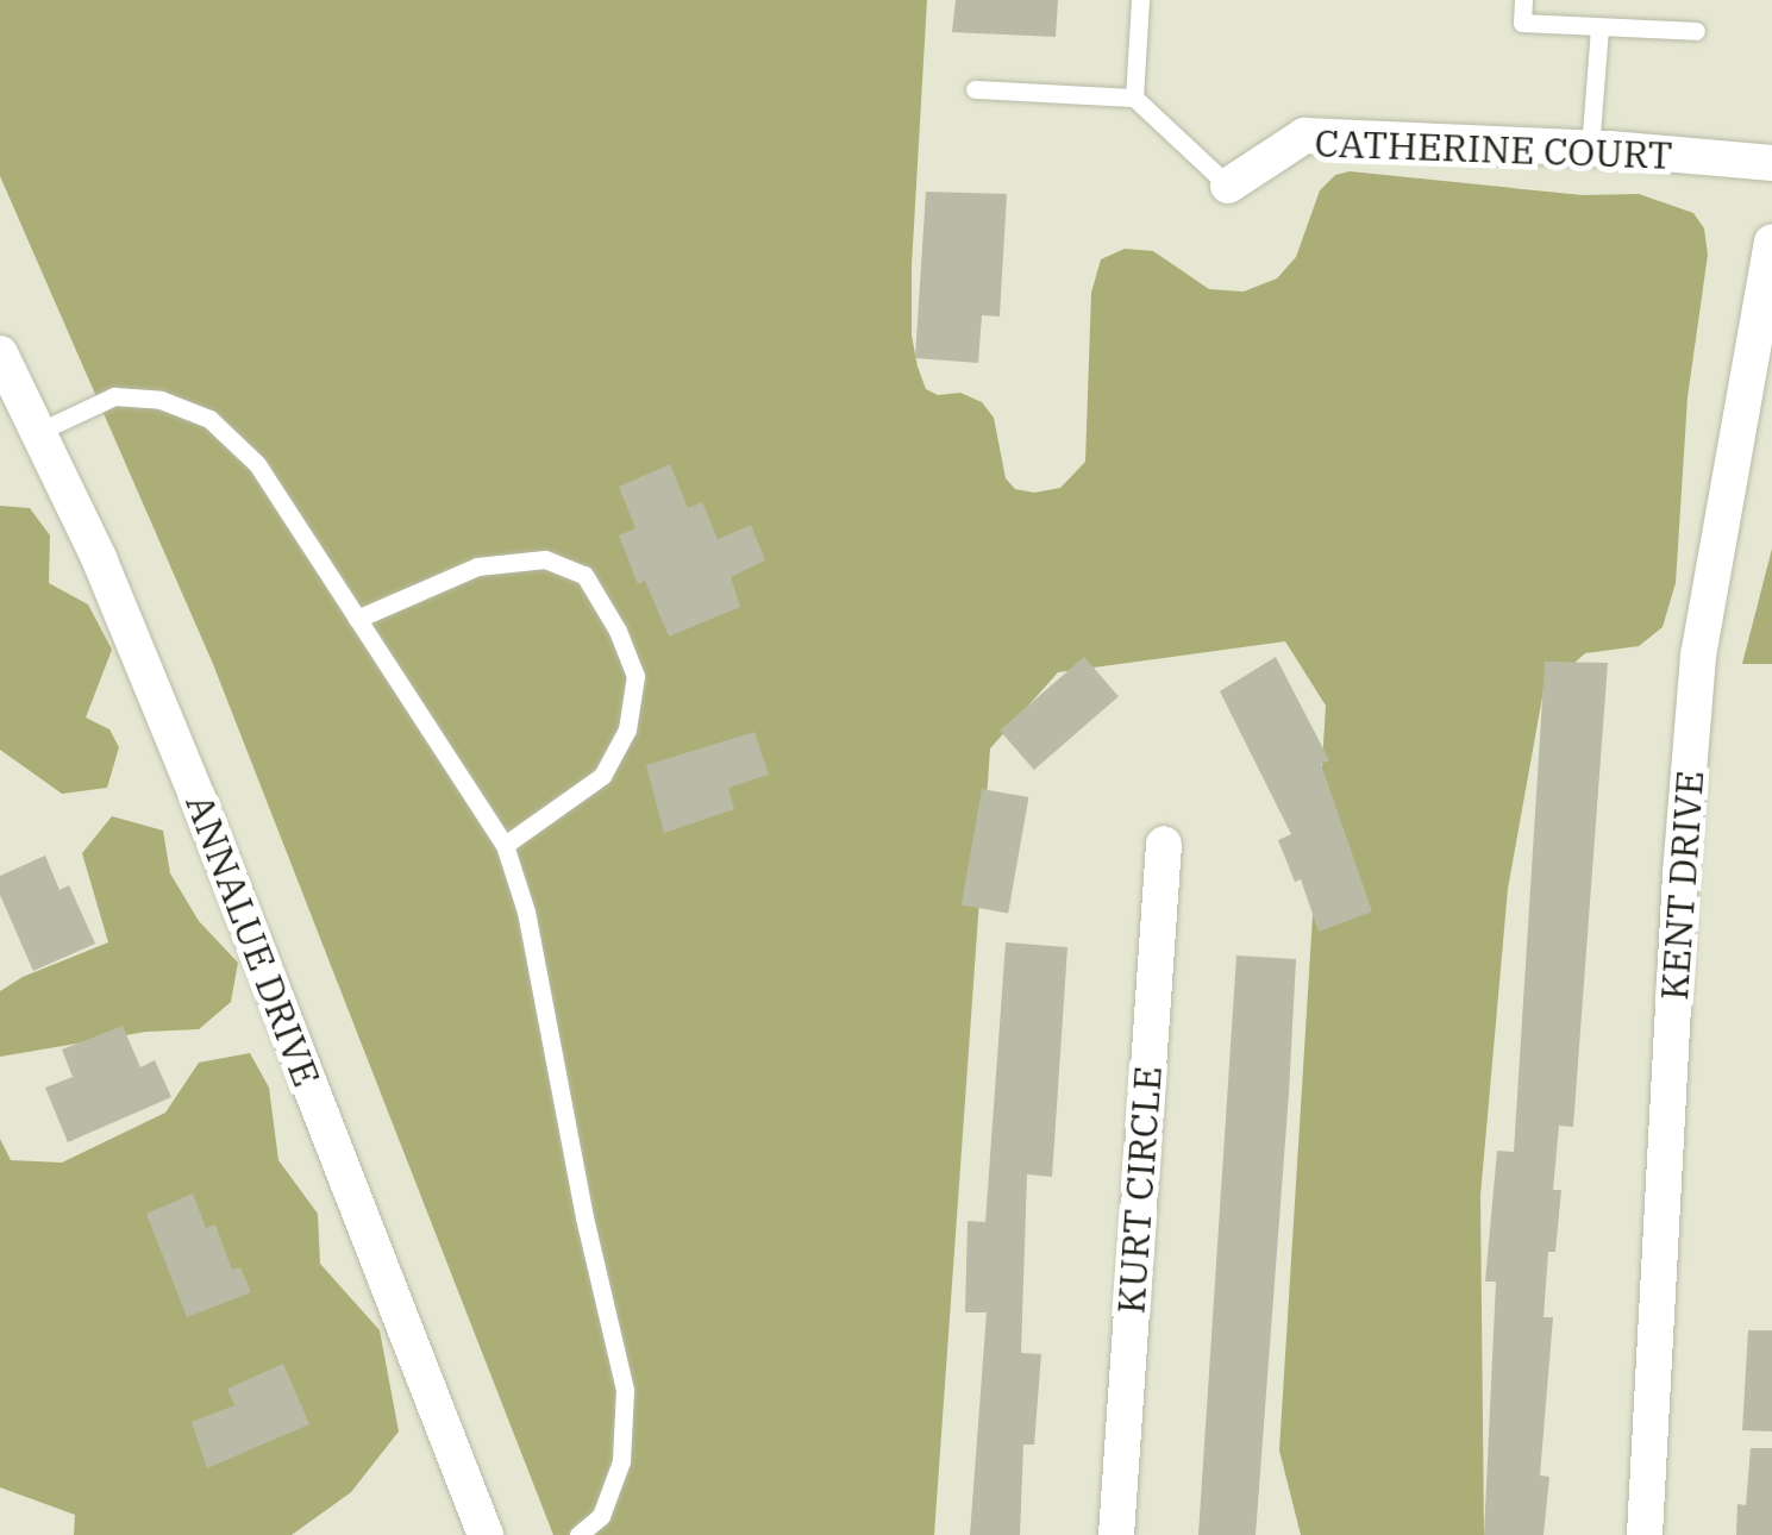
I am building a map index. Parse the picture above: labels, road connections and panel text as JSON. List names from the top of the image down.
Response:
{
  "streets": {
    "street": [
      "CATHERINE COURT",
      "KENT DRIVE",
      "ANNALUE DRIVE",
      "KURT CIRCLE"
    ]
  }
}
